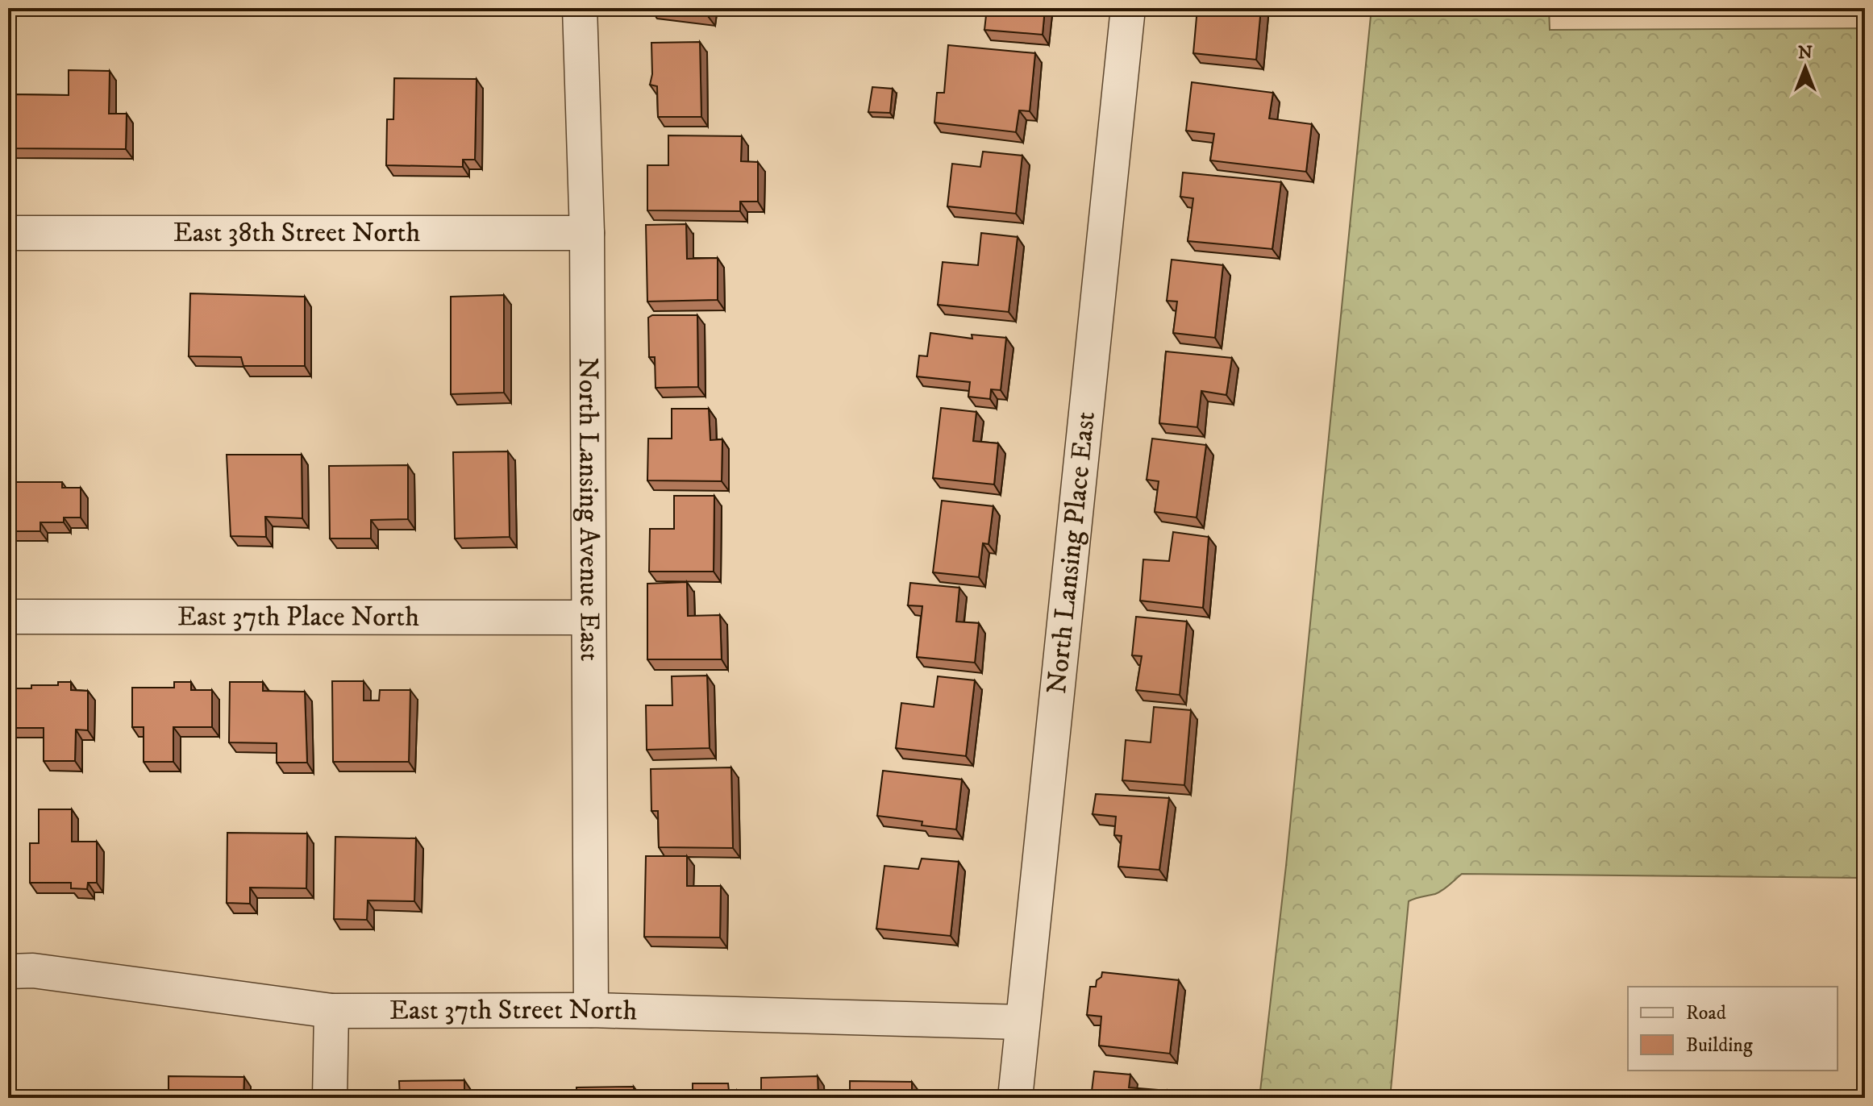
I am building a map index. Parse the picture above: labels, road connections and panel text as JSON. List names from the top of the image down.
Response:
{
  "streets": {
    "street": [
      "East 38th Street North",
      "North Lansing Avenue East",
      "North Lansing Place East",
      "East 37th Place North",
      "East 37th Street North"
    ]
  },
  "crossings": [
    ["East 38th Street North", "North Lansing Avenue East"],
    ["North Lansing Avenue East", "East 37th Place North"],
    ["North Lansing Avenue East", "East 37th Street North"],
    ["North Lansing Place East", "East 37th Street North"]
  ],
  "legend": ["Road", "Building"],
  "north": "top"
}
